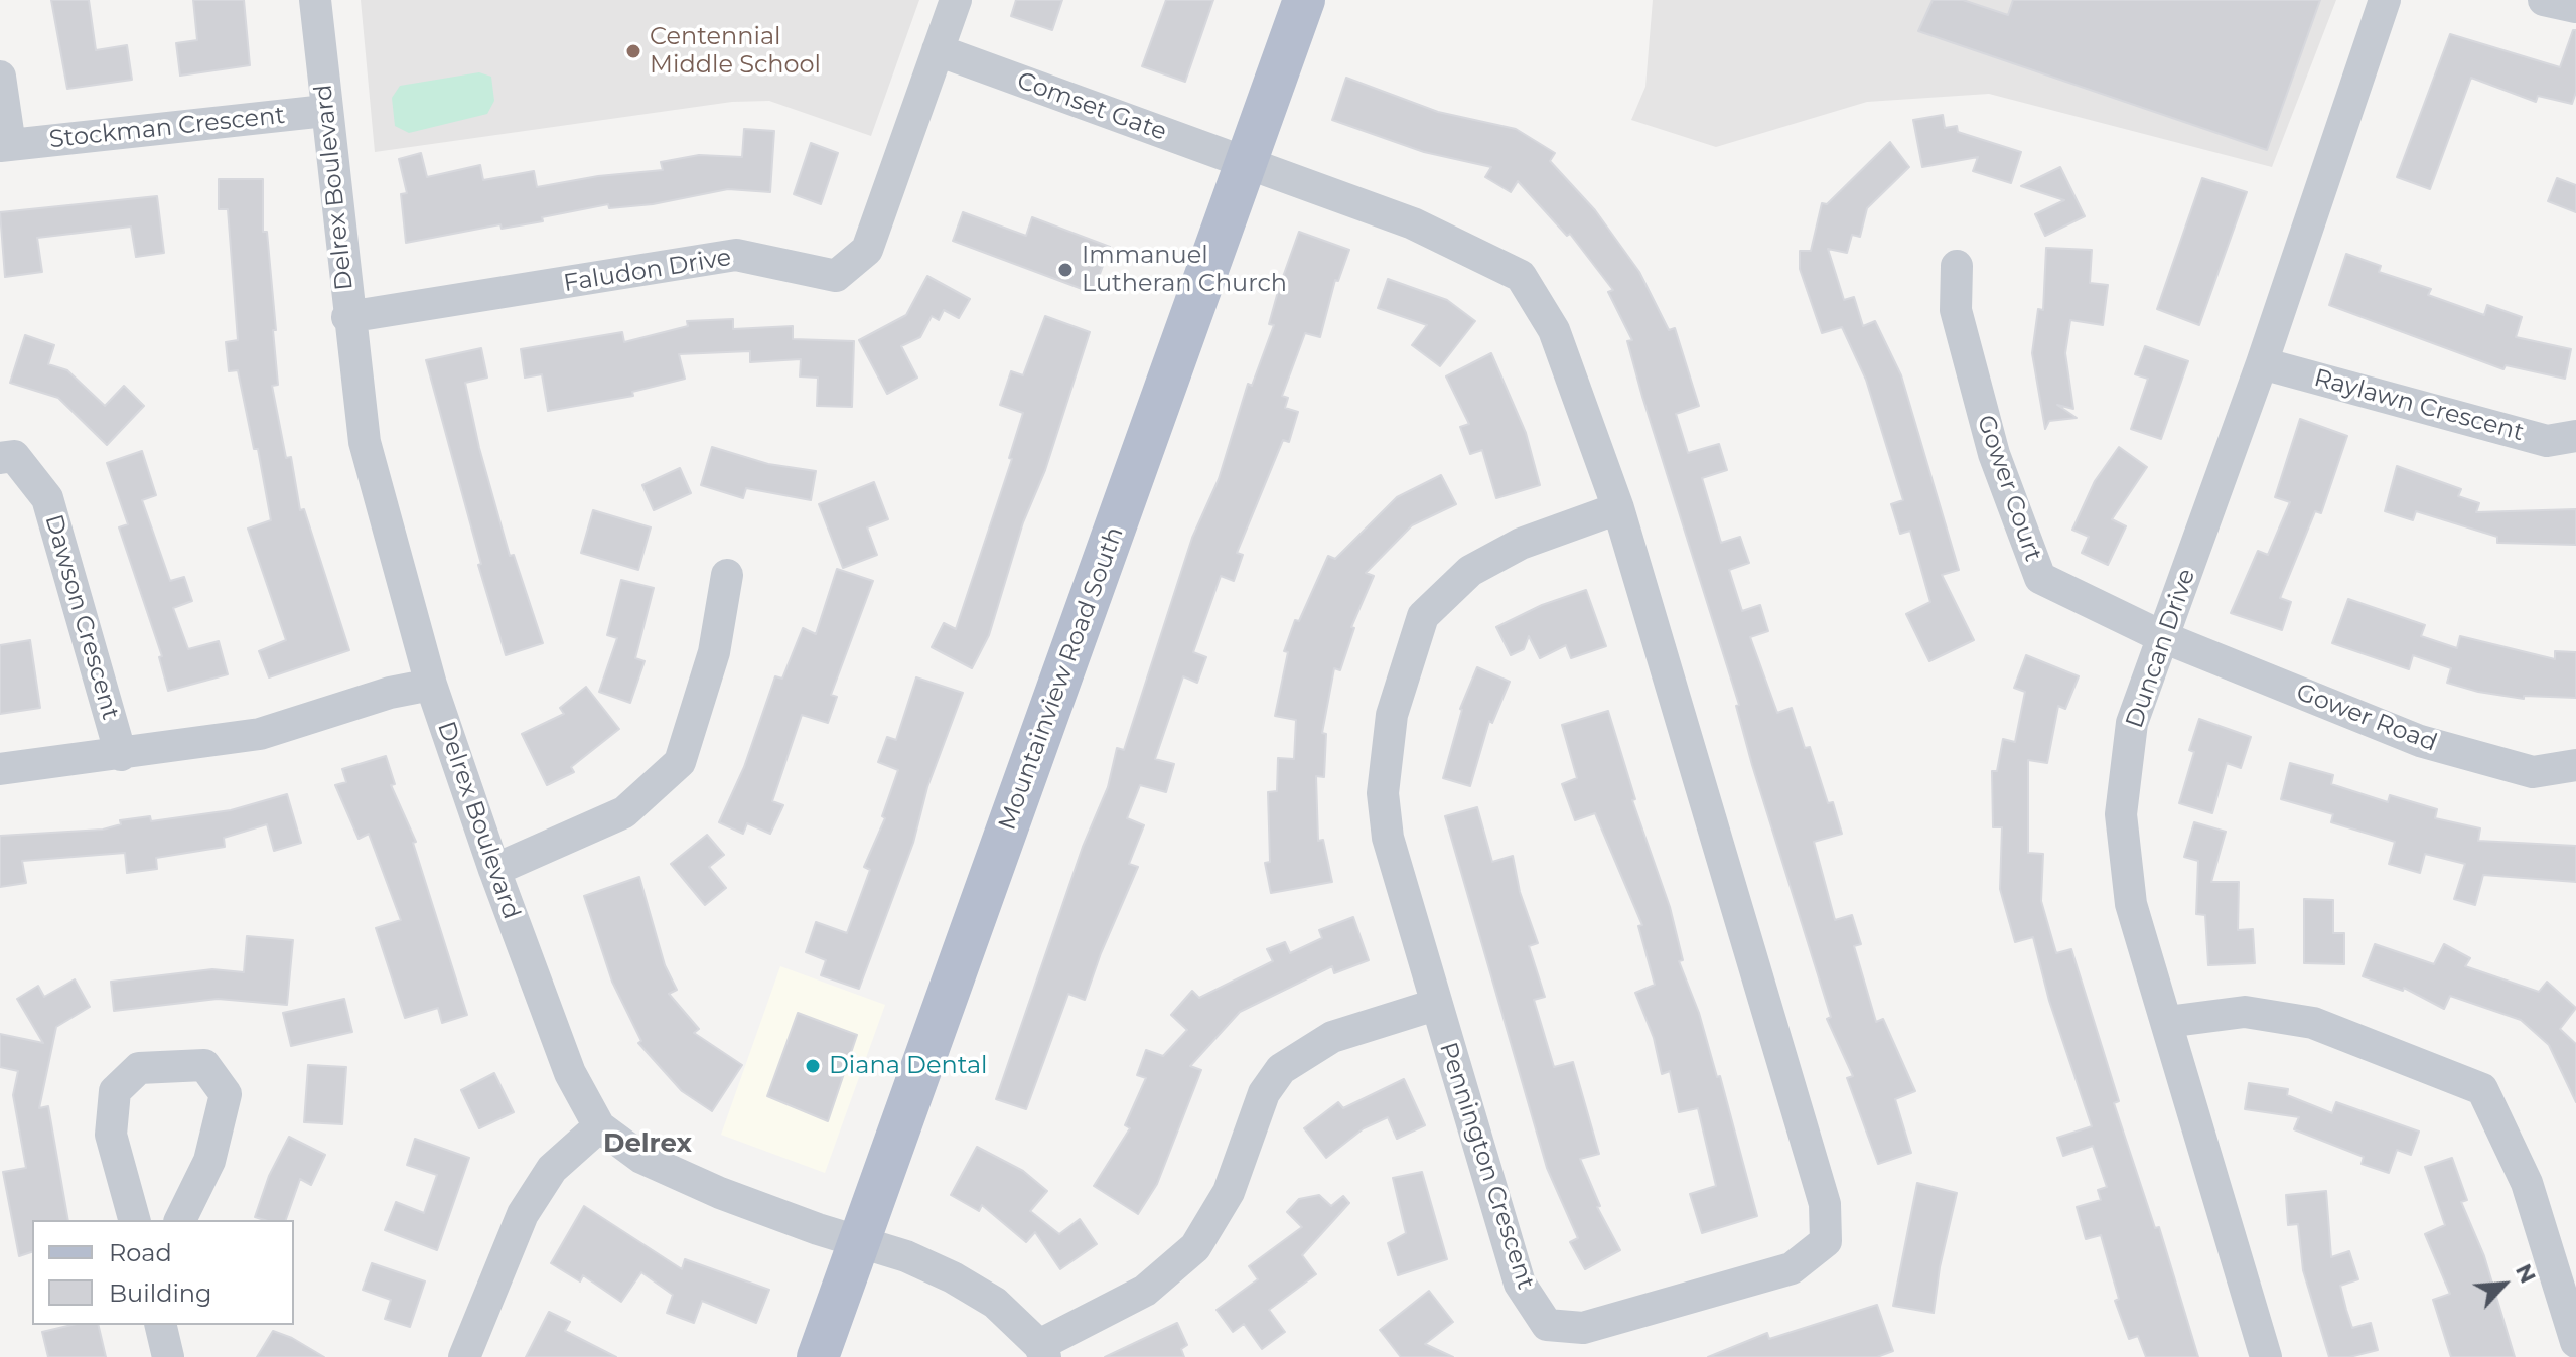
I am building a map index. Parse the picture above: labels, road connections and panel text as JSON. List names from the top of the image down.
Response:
{
  "streets": {
    "main road": ["Mountainview Road South"],
    "street": [
      "Comset Gate",
      "Stockman Crescent",
      "Delrex Boulevard",
      "Faludon Drive",
      "Raylawn Crescent",
      "Gower Court",
      "Dawson Crescent",
      "Duncan Drive",
      "Gower Road",
      "Pennington Crescent"
    ]
  },
  "crossings": [
    ["Comset Gate", "Faludon Drive"],
    ["Comset Gate", "Mountainview Road South"],
    ["Comset Gate", "Pennington Crescent"],
    ["Stockman Crescent", "Delrex Boulevard"],
    ["Delrex Boulevard", "Faludon Drive"],
    ["Delrex Boulevard", "Dawson Crescent"],
    ["Delrex Boulevard", "Mountainview Road South"],
    ["Raylawn Crescent", "Duncan Drive"],
    ["Gower Court", "Duncan Drive"],
    ["Gower Court", "Gower Road"],
    ["Duncan Drive", "Gower Road"],
    ["Mountainview Road South", "Pennington Crescent"]
  ],
  "districts": ["Delrex"],
  "places": ["Centennial Middle School", "Immanuel Lutheran Church", "Diana Dental"],
  "legend": ["Road", "Building"],
  "north": "top right"
}
